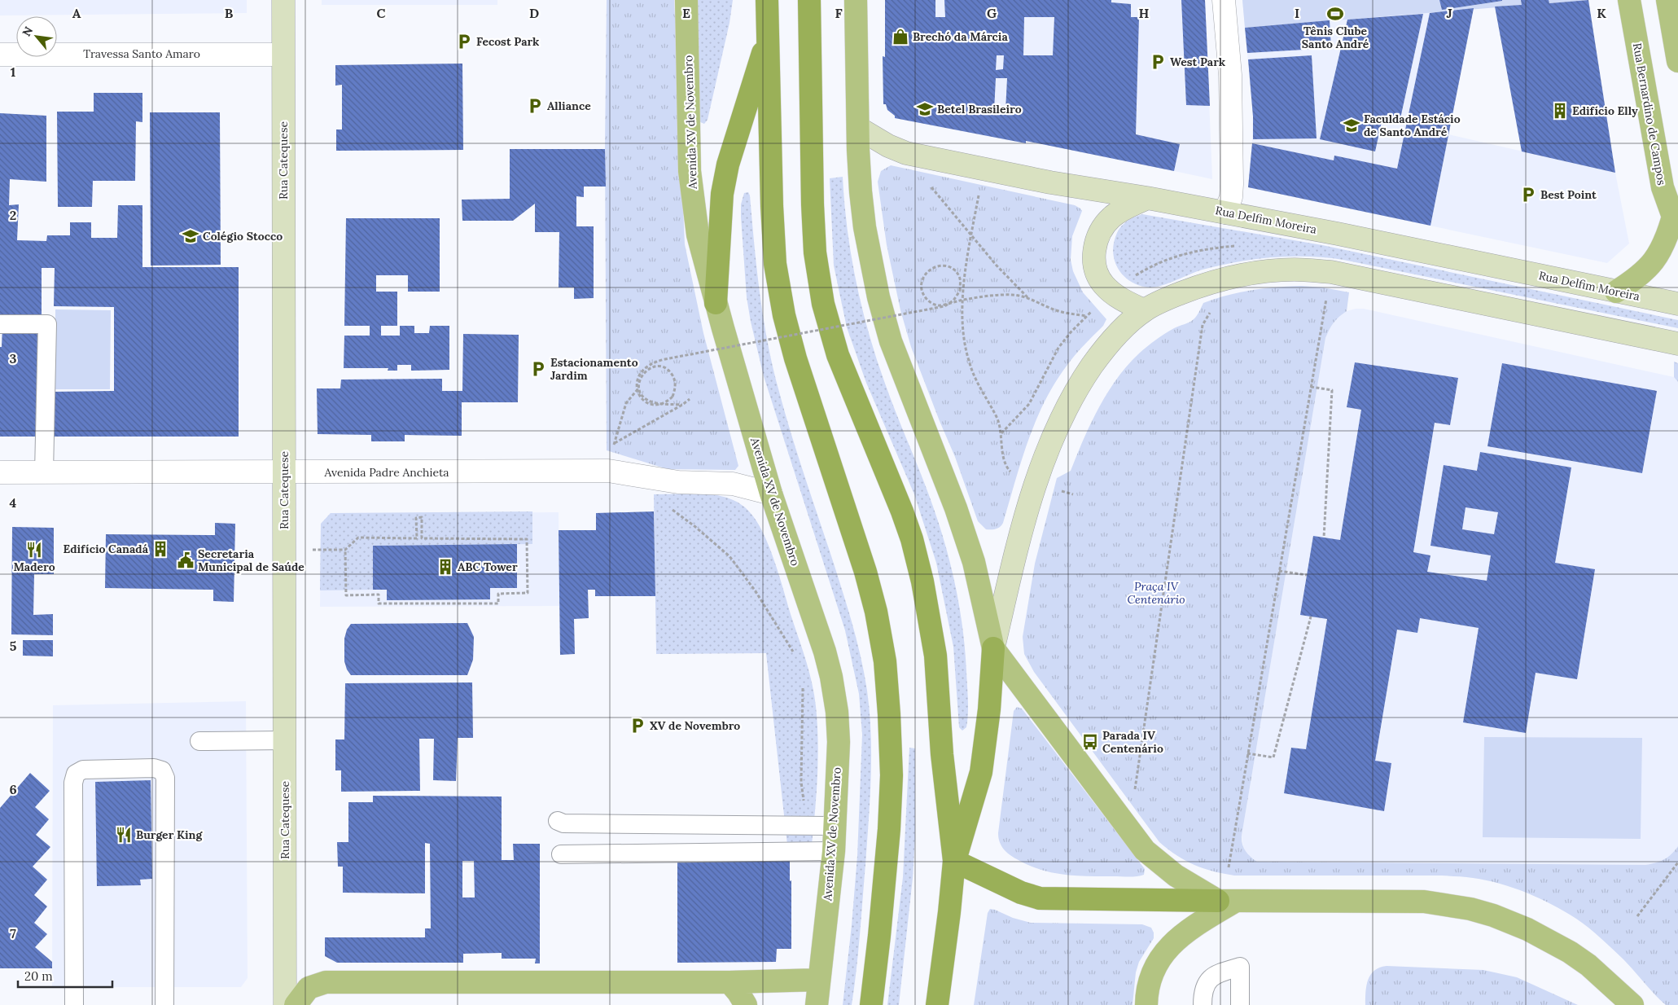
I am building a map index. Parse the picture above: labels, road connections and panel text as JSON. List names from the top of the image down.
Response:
{
  "streets": {
    "main road": [
      "Rua Bernardino de Campos",
      "Avenida XV de Novembro",
      "Rua Catequese",
      "Rua Delfim Moreira"
    ],
    "street": ["Travessa Santo Amaro", "Avenida Padre Anchieta"]
  },
  "crossings": [
    ["Travessa Santo Amaro", "Rua Catequese"],
    ["Avenida XV de Novembro", "Avenida Padre Anchieta"],
    ["Rua Catequese", "Avenida Padre Anchieta"]
  ],
  "parks": ["Praça IV Centenário"],
  "places": {
    "sports": ["Tênis Clube Santo André"],
    "shop": ["Brechó da Márcia"],
    "parking": [
      "Fecost Park",
      "West Park",
      "Alliance",
      "Best Point",
      "Estacionamento Jardim",
      "XV de Novembro"
    ],
    "school or university": ["Betel Brasileiro", "Faculdade Estácio de Santo André", "Colégio Stocco"],
    "building": ["Edifício Elly", "Edifício Canadá", "ABC Tower"],
    "restaurant": ["Madero", "Burger King"],
    "public building": ["Secretaria Municipal de Saúde"],
    "bus stop": ["Parada IV Centenário"]
  },
  "scale_bar": "20 m",
  "north": "top left",
  "grid": {
    "columns": [
      "A",
      "B",
      "C",
      "D",
      "E",
      "F",
      "G",
      "H",
      "I",
      "J",
      "K"
    ],
    "rows": [
      "1",
      "2",
      "3",
      "4",
      "5",
      "6",
      "7"
    ]
  }
}
